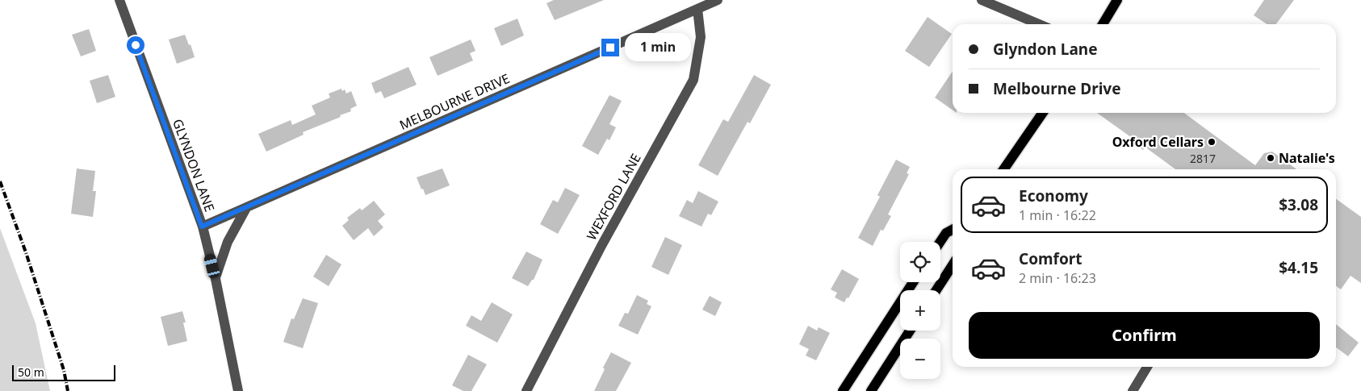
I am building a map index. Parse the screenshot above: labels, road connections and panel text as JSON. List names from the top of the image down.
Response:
{
  "streets": {
    "street": ["MELBOURNE DRIVE", "GLYNDON LANE", "WEXFORD LANE"]
  },
  "crossings": [
    ["MELBOURNE DRIVE", "GLYNDON LANE"],
    ["MELBOURNE DRIVE", "WEXFORD LANE"]
  ],
  "places": ["Oxford Cellars", "Natalie's"],
  "house_numbers": ["2817"],
  "scale_bar": "50 m",
  "page": {
    "banner": ["Glyndon Lane", "Melbourne Drive"],
    "bubble": "1 min",
    "list": [
      {
        "name": "Economy",
        "note": "1 min · 16:22",
        "value": "$3.08"
      },
      {
        "name": "Comfort",
        "note": "2 min · 16:23",
        "value": "$4.15"
      }
    ],
    "map_buttons": ["+", "−"],
    "buttons": "Confirm",
    "scale": "50 m"
  }
}
